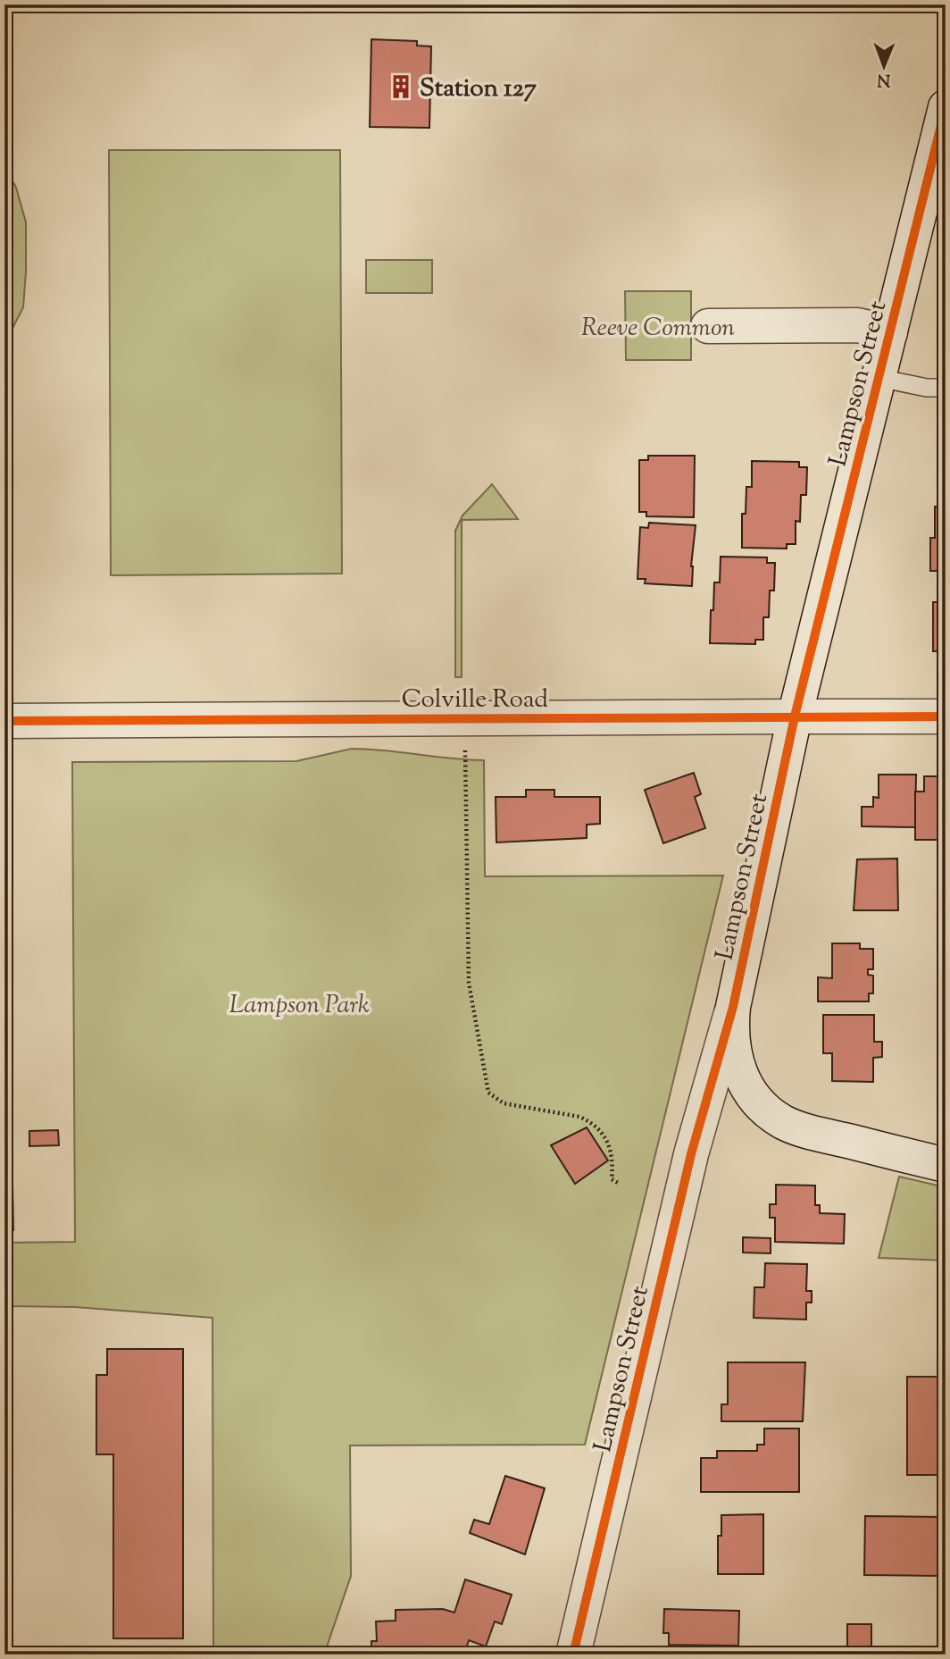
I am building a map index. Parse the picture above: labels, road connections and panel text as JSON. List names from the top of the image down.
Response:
{
  "streets": {
    "street": ["Lampson Street", "Colville Road"]
  },
  "crossings": [
    ["Lampson Street", "Colville Road"]
  ],
  "parks": ["Reeve Common", "Lampson Park"],
  "places": {
    "building": ["Station 127"]
  },
  "north": "bottom"
}
